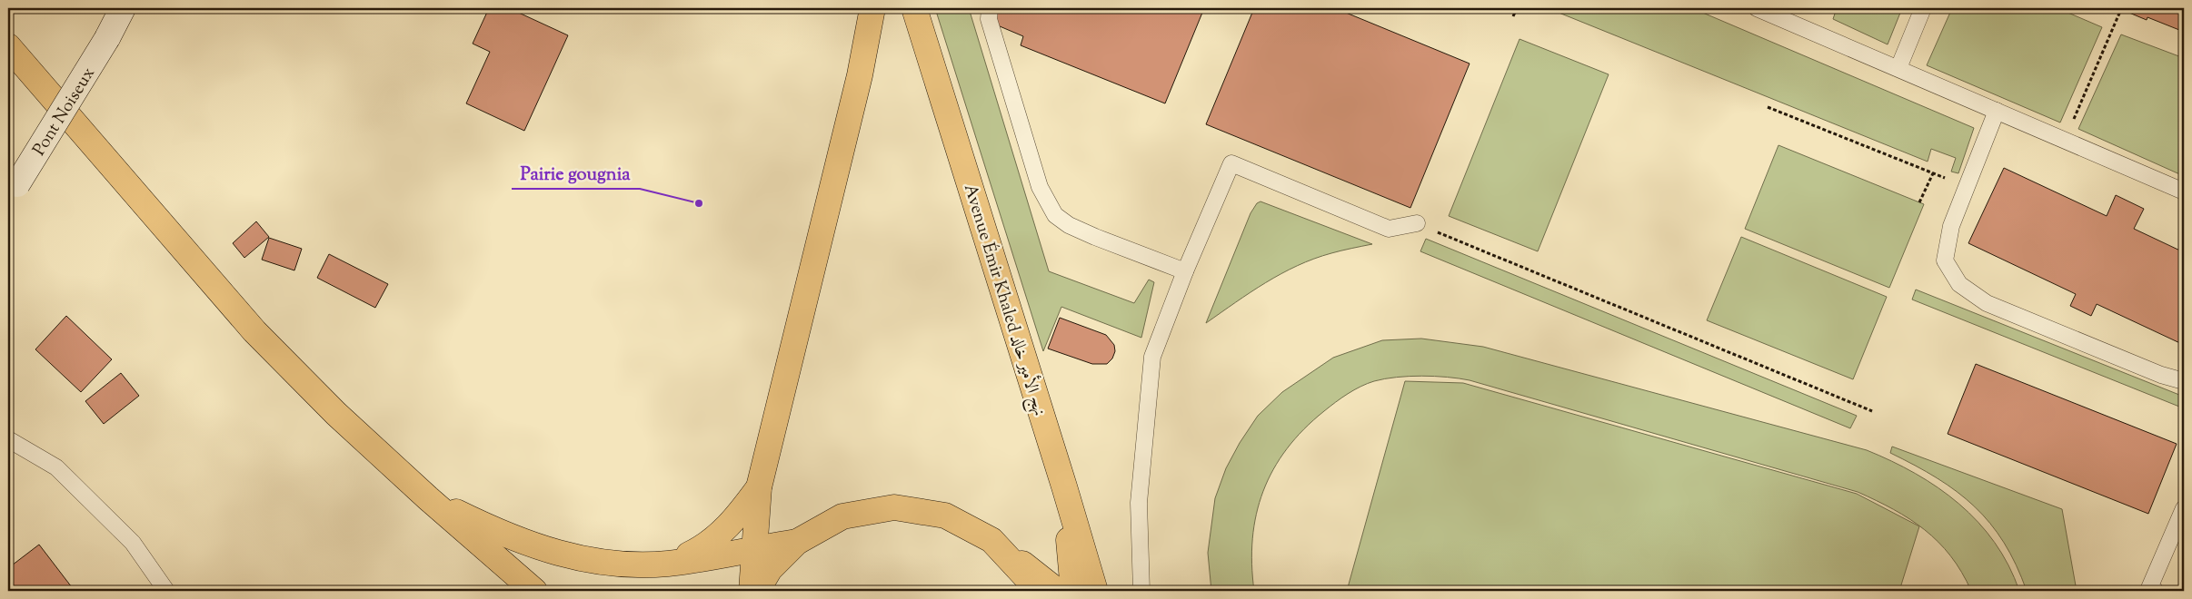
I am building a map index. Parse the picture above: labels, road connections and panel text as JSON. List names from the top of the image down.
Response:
{
  "streets": {
    "main road": ["Avenue Émir Khaled نهج الأمير خالد"],
    "street": ["Pont Noiseux"]
  },
  "places": ["Pairie gougnia"]
}
